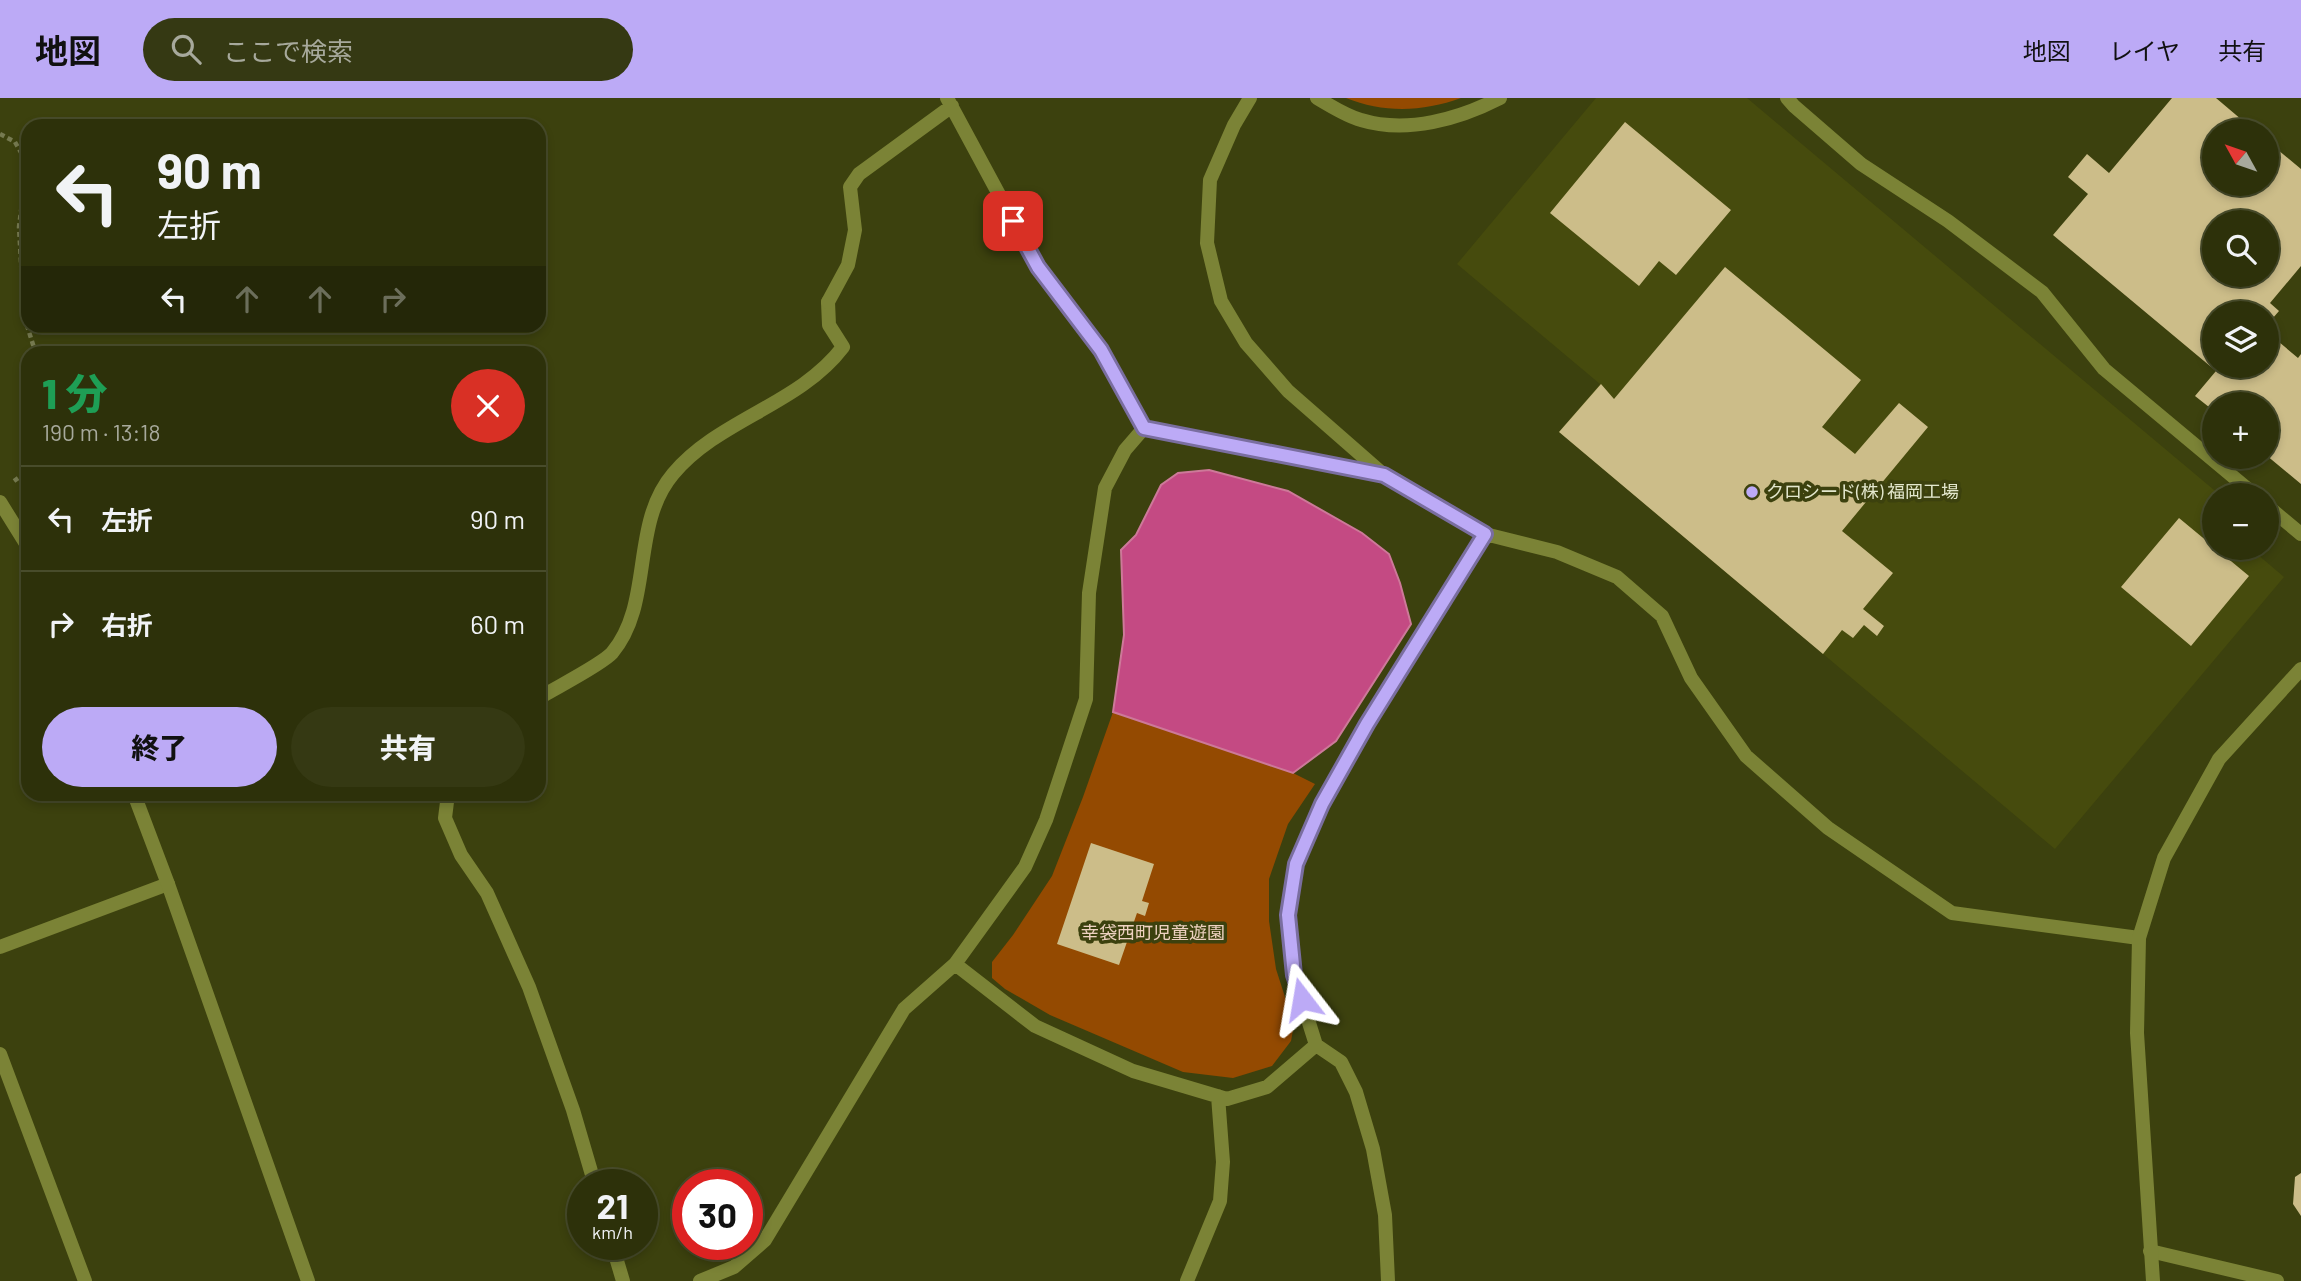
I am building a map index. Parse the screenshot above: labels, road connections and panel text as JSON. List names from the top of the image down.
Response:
{
  "parks": ["幸袋西町児童遊園"],
  "places": ["クロシード(株) 福岡工場"],
  "north": "top left",
  "page": {
    "header": "地図",
    "search": "ここで検索",
    "nav": ["地図", "レイヤ", "共有"],
    "map_buttons": ["+", "−"],
    "turn": ["90 m", "左折"],
    "heading": ["1 分", "190 m · 13:18"],
    "list": [
      {
        "name": "左折",
        "value": "90 m"
      },
      {
        "name": "右折",
        "value": "60 m"
      }
    ],
    "buttons": ["終了", "共有"],
    "speed": "21 km/h",
    "limit": "30"
  }
}
